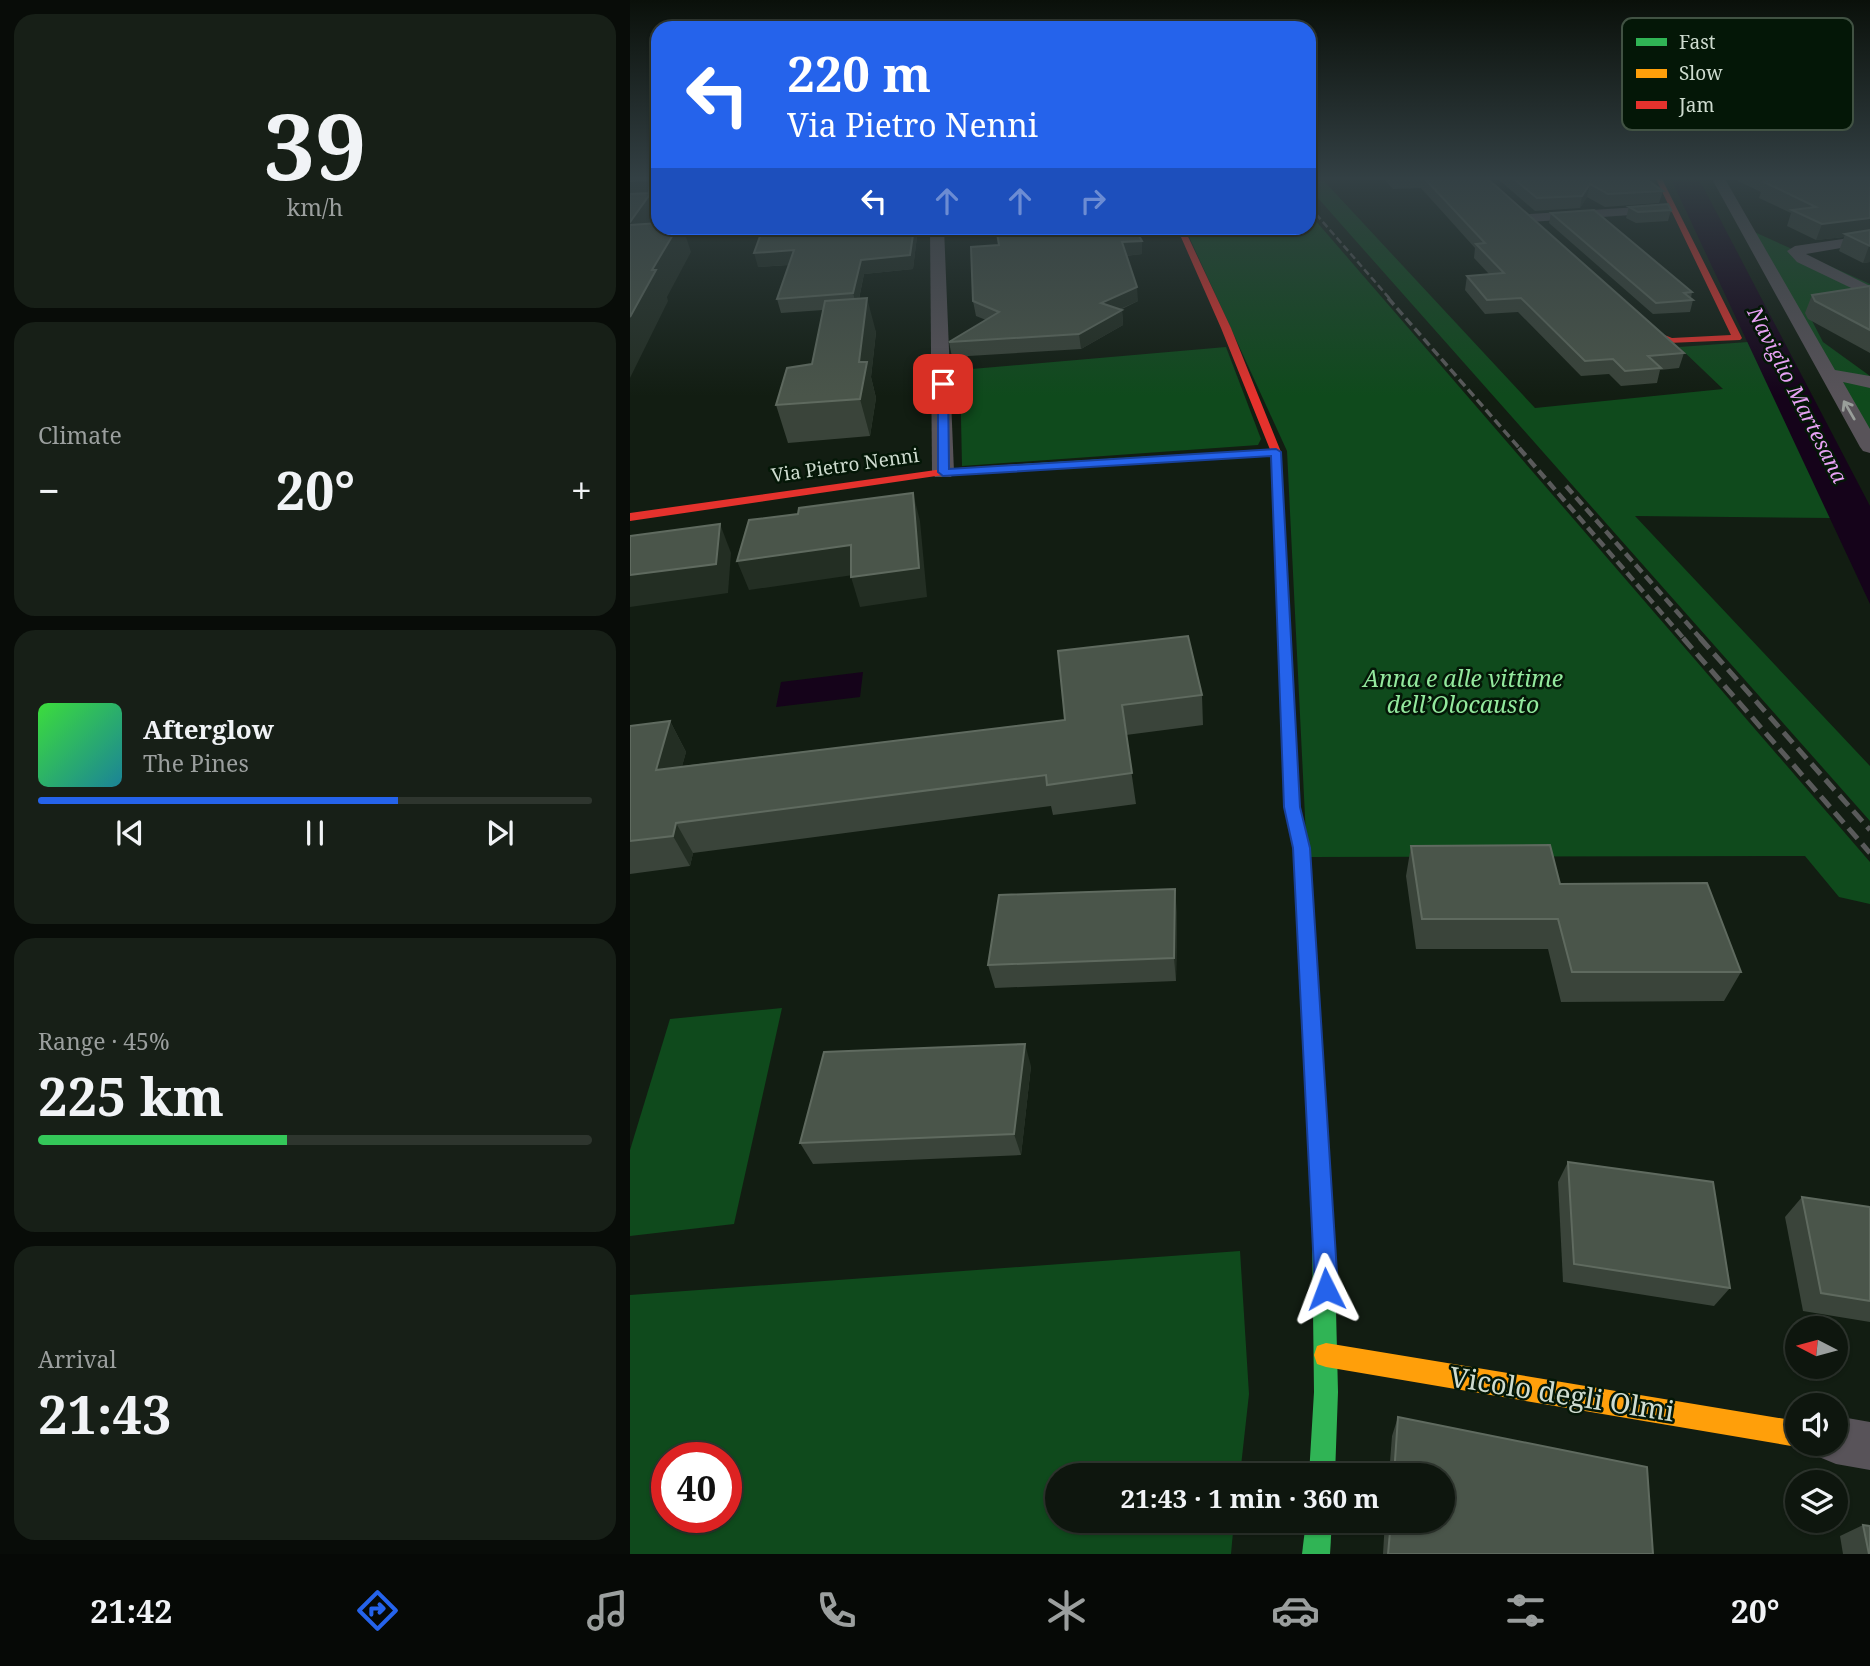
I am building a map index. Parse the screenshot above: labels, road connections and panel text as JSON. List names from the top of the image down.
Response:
{
  "streets": {
    "street": ["Via Pietro Nenni", "Vicolo degli Olmi"]
  },
  "water": ["Naviglio Martesana"],
  "parks": ["Anna e alle vittime dell’Olocausto"],
  "legend": ["Fast", "Slow", "Jam"],
  "north": "left",
  "page": {
    "tile": [
      ["39", "km/h"],
      "Climate",
      ["Range · 45%", "225 km"],
      ["Arrival", "21:43"]
    ],
    "turn": ["220 m", "Via Pietro Nenni"],
    "heat": ["−", "20°", "+"],
    "song": ["Afterglow", "The Pines"],
    "limit": "40",
    "trip": "21:43 · 1 min · 360 m",
    "tabs": ["21:42", "20°"]
  }
}
